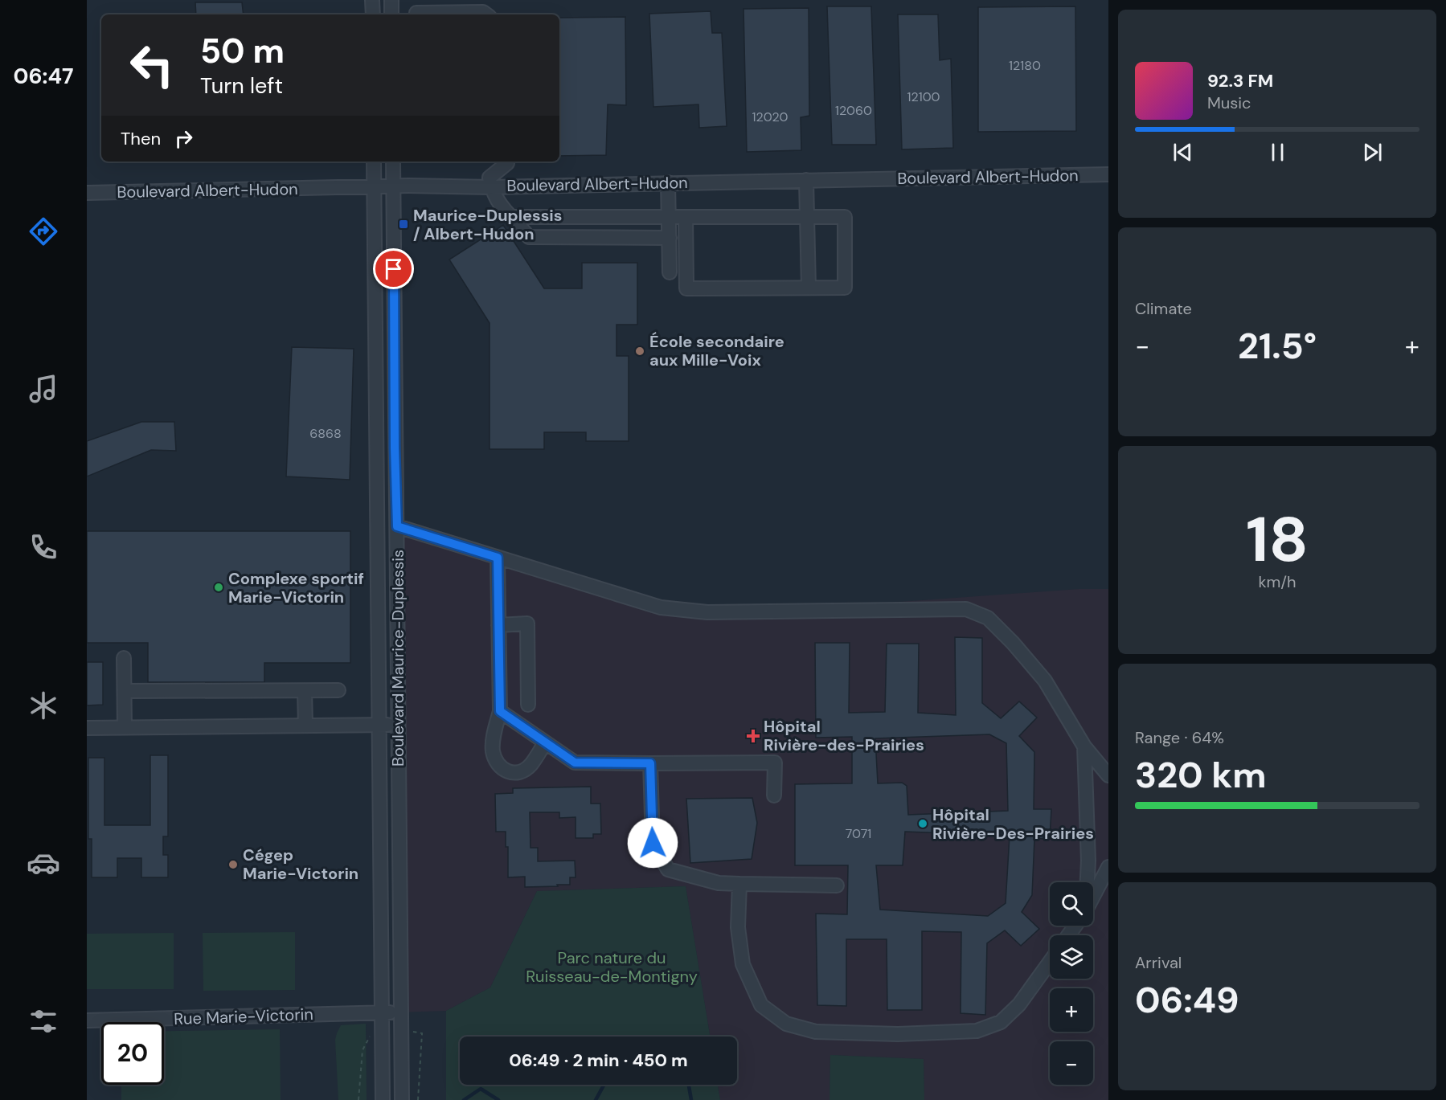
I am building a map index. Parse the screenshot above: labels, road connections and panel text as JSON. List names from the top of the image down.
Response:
{
  "streets": {
    "street": ["Boulevard Albert-Hudon", "Boulevard Maurice-Duplessis", "Rue Marie-Victorin"]
  },
  "crossings": [
    ["Boulevard Albert-Hudon", "Boulevard Maurice-Duplessis"],
    ["Boulevard Maurice-Duplessis", "Rue Marie-Victorin"]
  ],
  "parks": ["Parc nature du Ruisseau-de-Montigny"],
  "places": {
    "transit": ["Maurice-Duplessis / Albert-Hudon"],
    "other": [
      "École secondaire aux Mille-Voix",
      "Complexe sportif Marie-Victorin",
      "Hôpital Rivière-Des-Prairies",
      "Cégep Marie-Victorin"
    ],
    "health": ["Hôpital Rivière-des-Prairies"]
  },
  "house_numbers": [
    "12180",
    "12100",
    "12060",
    "12020",
    "6868",
    "7071"
  ],
  "page": {
    "tabs": "06:47",
    "turn": ["50 m", "Turn left"],
    "song": ["92.3 FM", "Music"],
    "then": "Then",
    "tile": [
      "Climate",
      ["18", "km/h"],
      ["Range · 64%", "320 km"],
      ["Arrival", "06:49"]
    ],
    "heat": ["−", "21.5°", "+"],
    "map_buttons": ["+", "−"],
    "limit": "20",
    "trip": "06:49 · 2 min · 450 m"
  }
}
